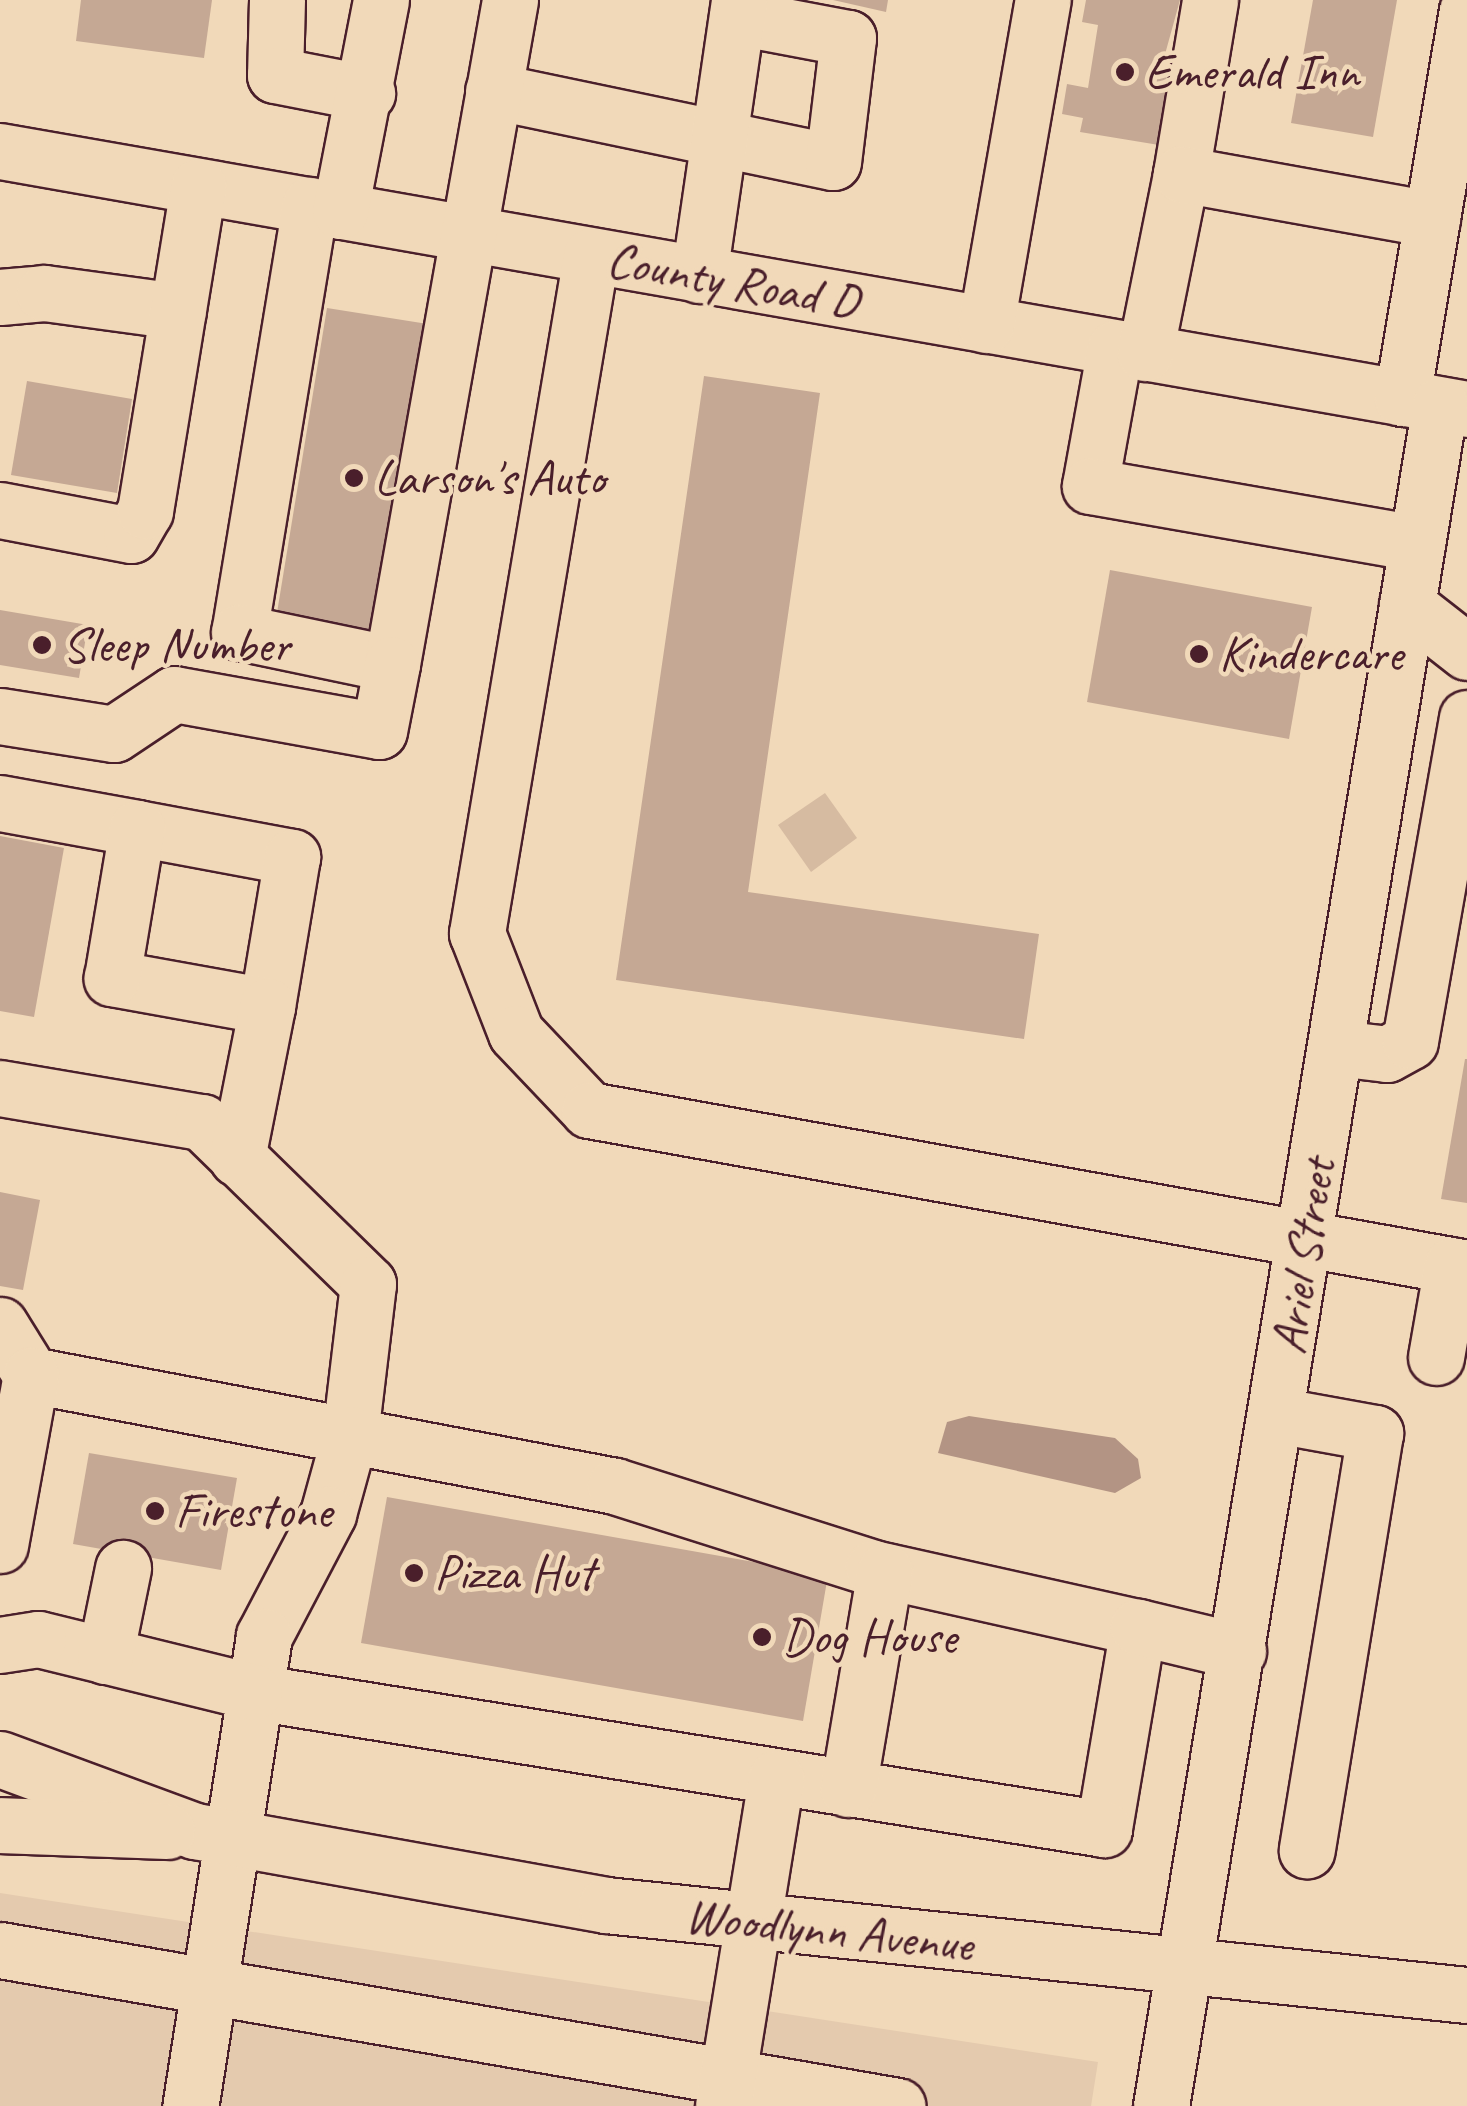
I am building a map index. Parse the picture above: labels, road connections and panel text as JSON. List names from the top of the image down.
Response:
{
  "streets": {
    "street": ["County Road D", "Ariel Street", "Woodlynn Avenue"]
  },
  "crossings": [
    ["County Road D", "Ariel Street"],
    ["Ariel Street", "Woodlynn Avenue"]
  ],
  "places": [
    "Emerald Inn",
    "Larson's Auto",
    "Sleep Number",
    "Kindercare",
    "Firestone",
    "Pizza Hut",
    "Dog House"
  ]
}
